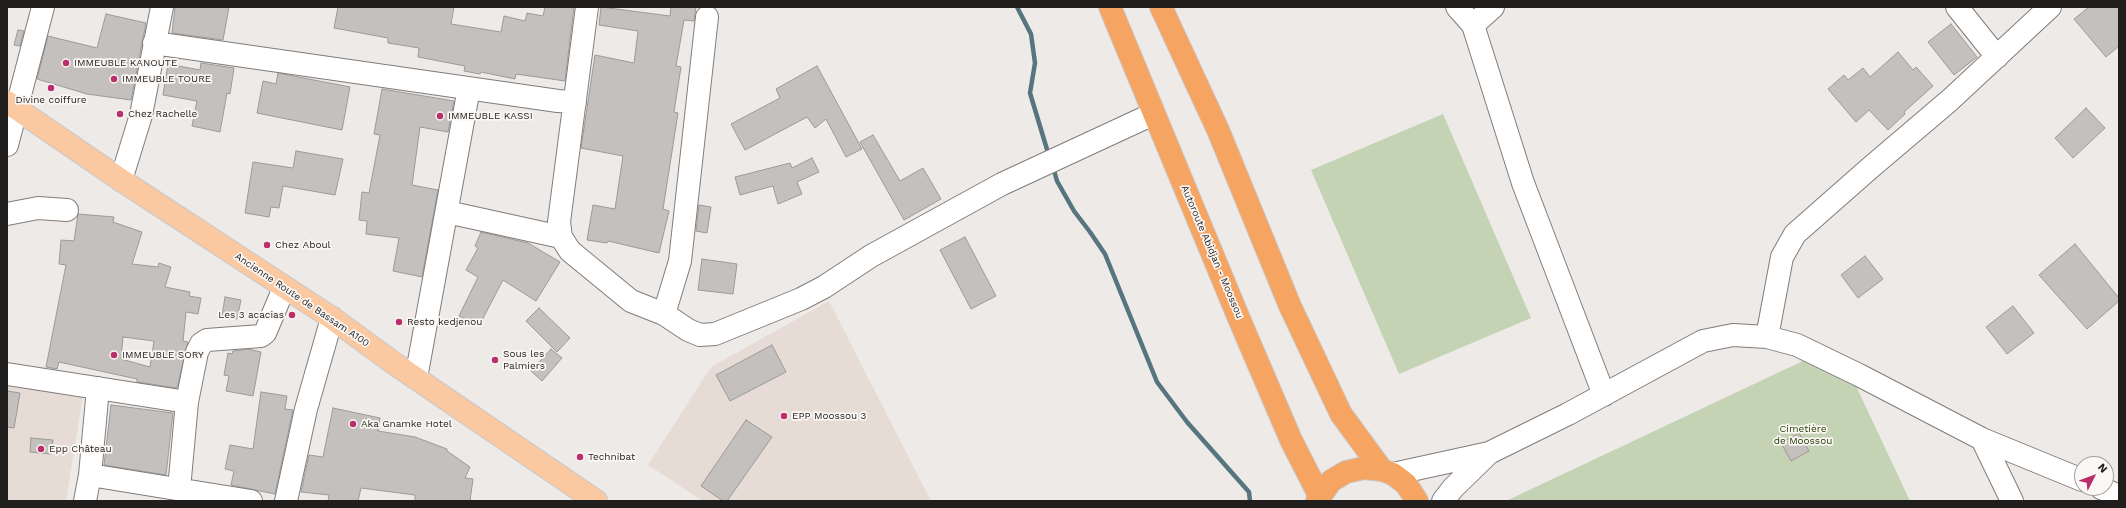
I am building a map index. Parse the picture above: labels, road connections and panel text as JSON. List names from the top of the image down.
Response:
{
  "streets": {
    "highway": ["Autoroute Abidjan - Moossou"],
    "main road": ["Ancienne Route de Bassam A100"]
  },
  "parks": ["Cimetière de Moossou"],
  "places": [
    "IMMEUBLE KANOUTE",
    "IMMEUBLE TOURE",
    "Divine coiffure",
    "Chez Rachelle",
    "IMMEUBLE KASSI",
    "Chez Aboul",
    "Les 3 acacias",
    "Resto kedjenou",
    "IMMEUBLE SORY",
    "Sous les Palmiers",
    "EPP Moossou 3",
    "Aka Gnamke Hotel",
    "Epp Château",
    "Technibat"
  ],
  "north": "top right"
}
